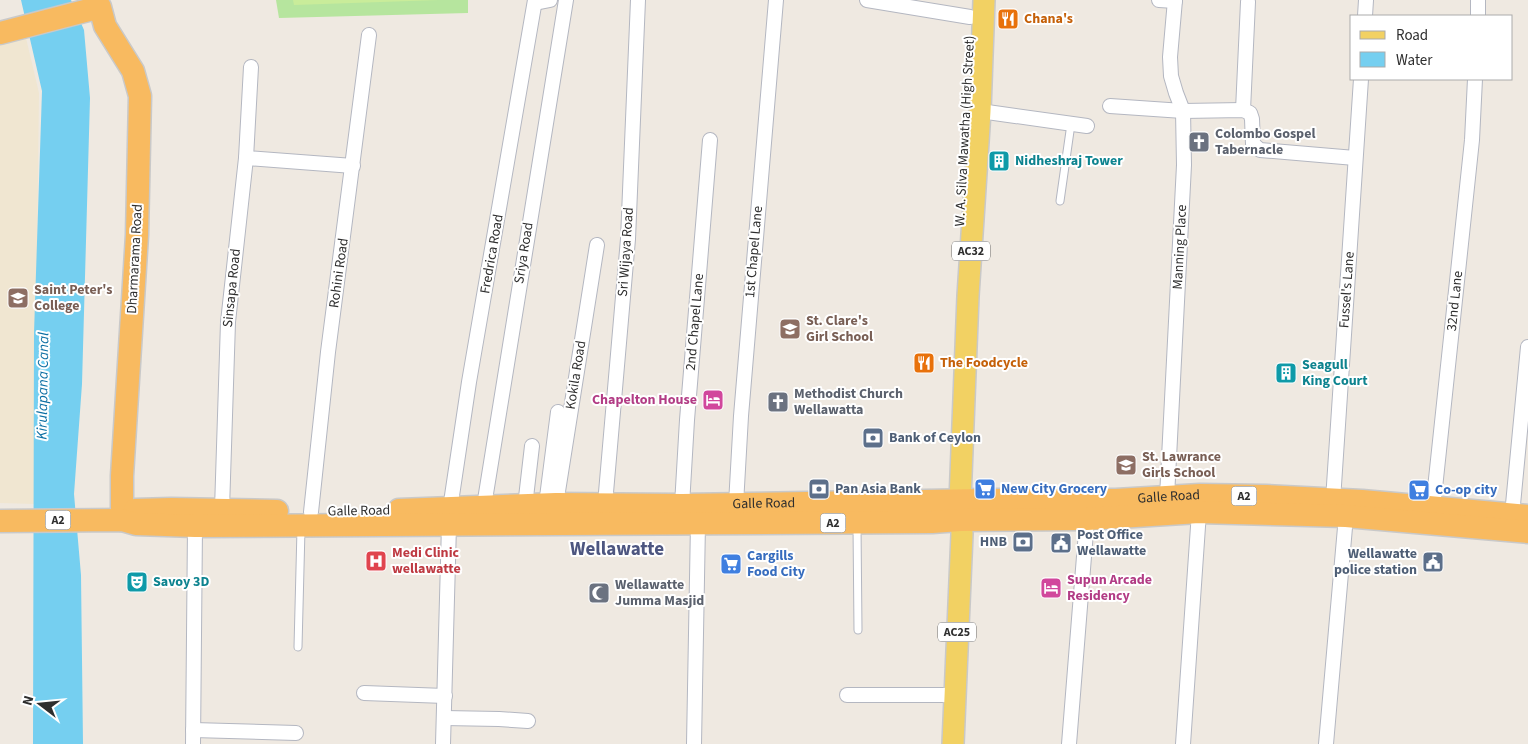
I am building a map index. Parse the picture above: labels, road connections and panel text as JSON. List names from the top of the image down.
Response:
{
  "streets": {
    "highway": ["Dharmarama Road", "A2", "Galle Road"],
    "main road": ["W. A. Silva Mawatha (High Street)", "AC32", "AC25"],
    "street": [
      "Manning Place",
      "Sri Wijaya Road",
      "1st Chapel Lane",
      "Sriya Road",
      "Fredrica Road",
      "Rohini Road",
      "Sinsapa Road",
      "Fussel's Lane",
      "32nd Lane",
      "2nd Chapel Lane",
      "Kokila Road"
    ]
  },
  "crossings": [
    ["W. A. Silva Mawatha (High Street)", "Galle Road"],
    ["W. A. Silva Mawatha (High Street)", "AC25"],
    ["Manning Place", "Galle Road"],
    ["Sri Wijaya Road", "Galle Road"],
    ["1st Chapel Lane", "Galle Road"],
    ["Sriya Road", "Galle Road"],
    ["Fredrica Road", "Galle Road"],
    ["Dharmarama Road", "Galle Road"],
    ["Rohini Road", "Galle Road"],
    ["Sinsapa Road", "Galle Road"],
    ["Fussel's Lane", "Galle Road"],
    ["32nd Lane", "Galle Road"],
    ["2nd Chapel Lane", "Galle Road"],
    ["Kokila Road", "Galle Road"],
    ["Galle Road", "AC25"]
  ],
  "districts": ["Wellawatte"],
  "water": ["Kirulapana Canal"],
  "places": {
    "restaurant": ["Chana's", "The Foodcycle"],
    "church": ["Colombo Gospel Tabernacle", "Methodist Church Wellawatta"],
    "building": ["Nidheshraj Tower", "Seagull King Court"],
    "school or university": ["Saint Peter's College", "St. Clare's Girl School", "St. Lawrance Girls School"],
    "hotel": ["Chapelton House", "Supun Arcade Residency"],
    "bank": ["Bank of Ceylon", "Pan Asia Bank", "HNB"],
    "supermarket": ["New City Grocery", "Co-op city", "Cargills Food City"],
    "public building": ["Post Office Wellawatte", "Wellawatte police station"],
    "hospital": ["Medi Clinic wellawatte"],
    "theatre": ["Savoy 3D"],
    "mosque": ["Wellawatte Jumma Masjid"]
  },
  "legend": ["Road", "Water"],
  "north": "left"
}
